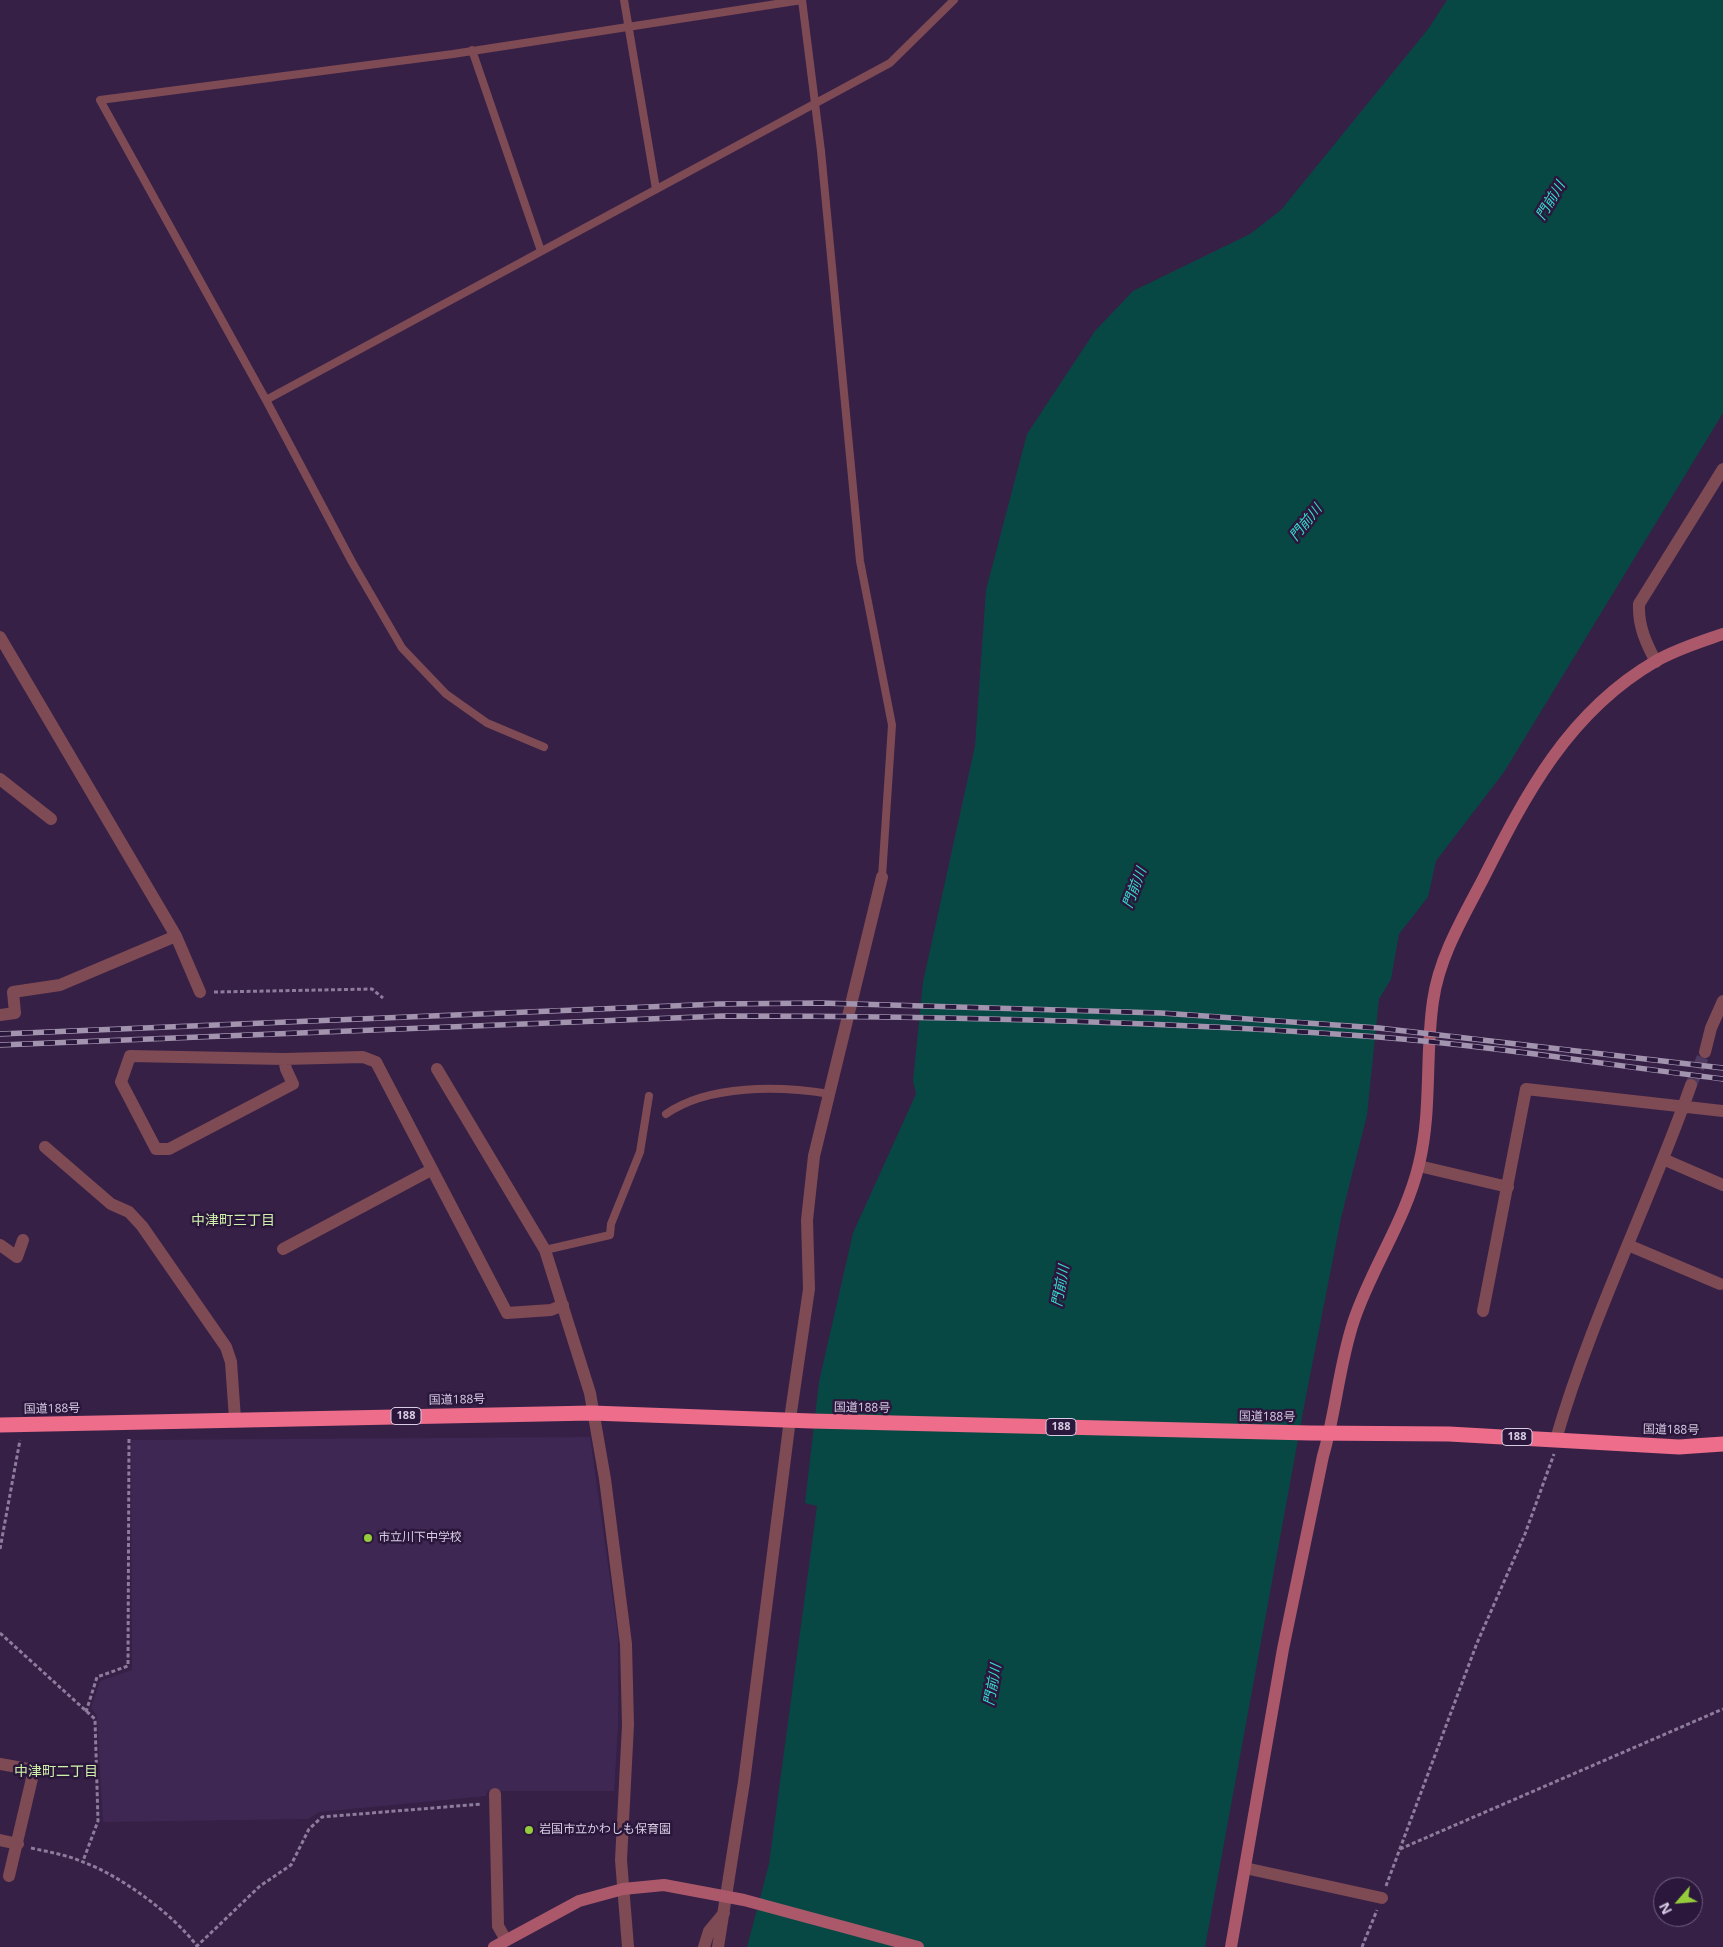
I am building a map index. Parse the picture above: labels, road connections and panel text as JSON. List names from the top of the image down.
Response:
{
  "streets": {
    "highway": ["国道188号", "188"]
  },
  "districts": ["中津町三丁目", "中津町二丁目"],
  "water": ["門前川"],
  "places": ["市立川下中学校", "岩国市立かわしも保育園"],
  "north": "bottom left"
}
